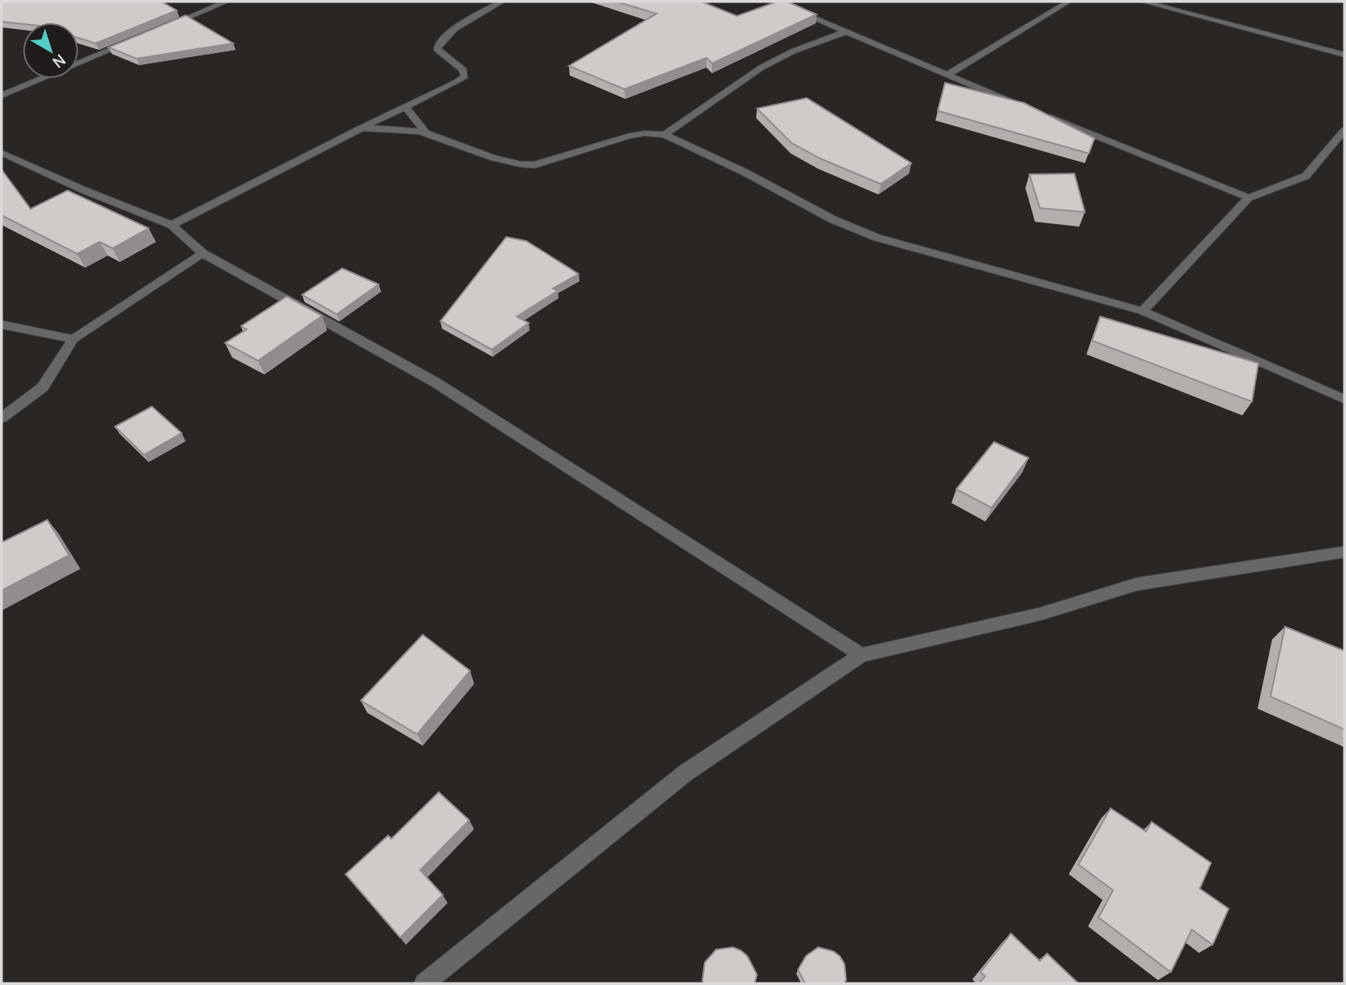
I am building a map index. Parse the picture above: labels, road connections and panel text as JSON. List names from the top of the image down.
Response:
{
  "north": "bottom right"
}
